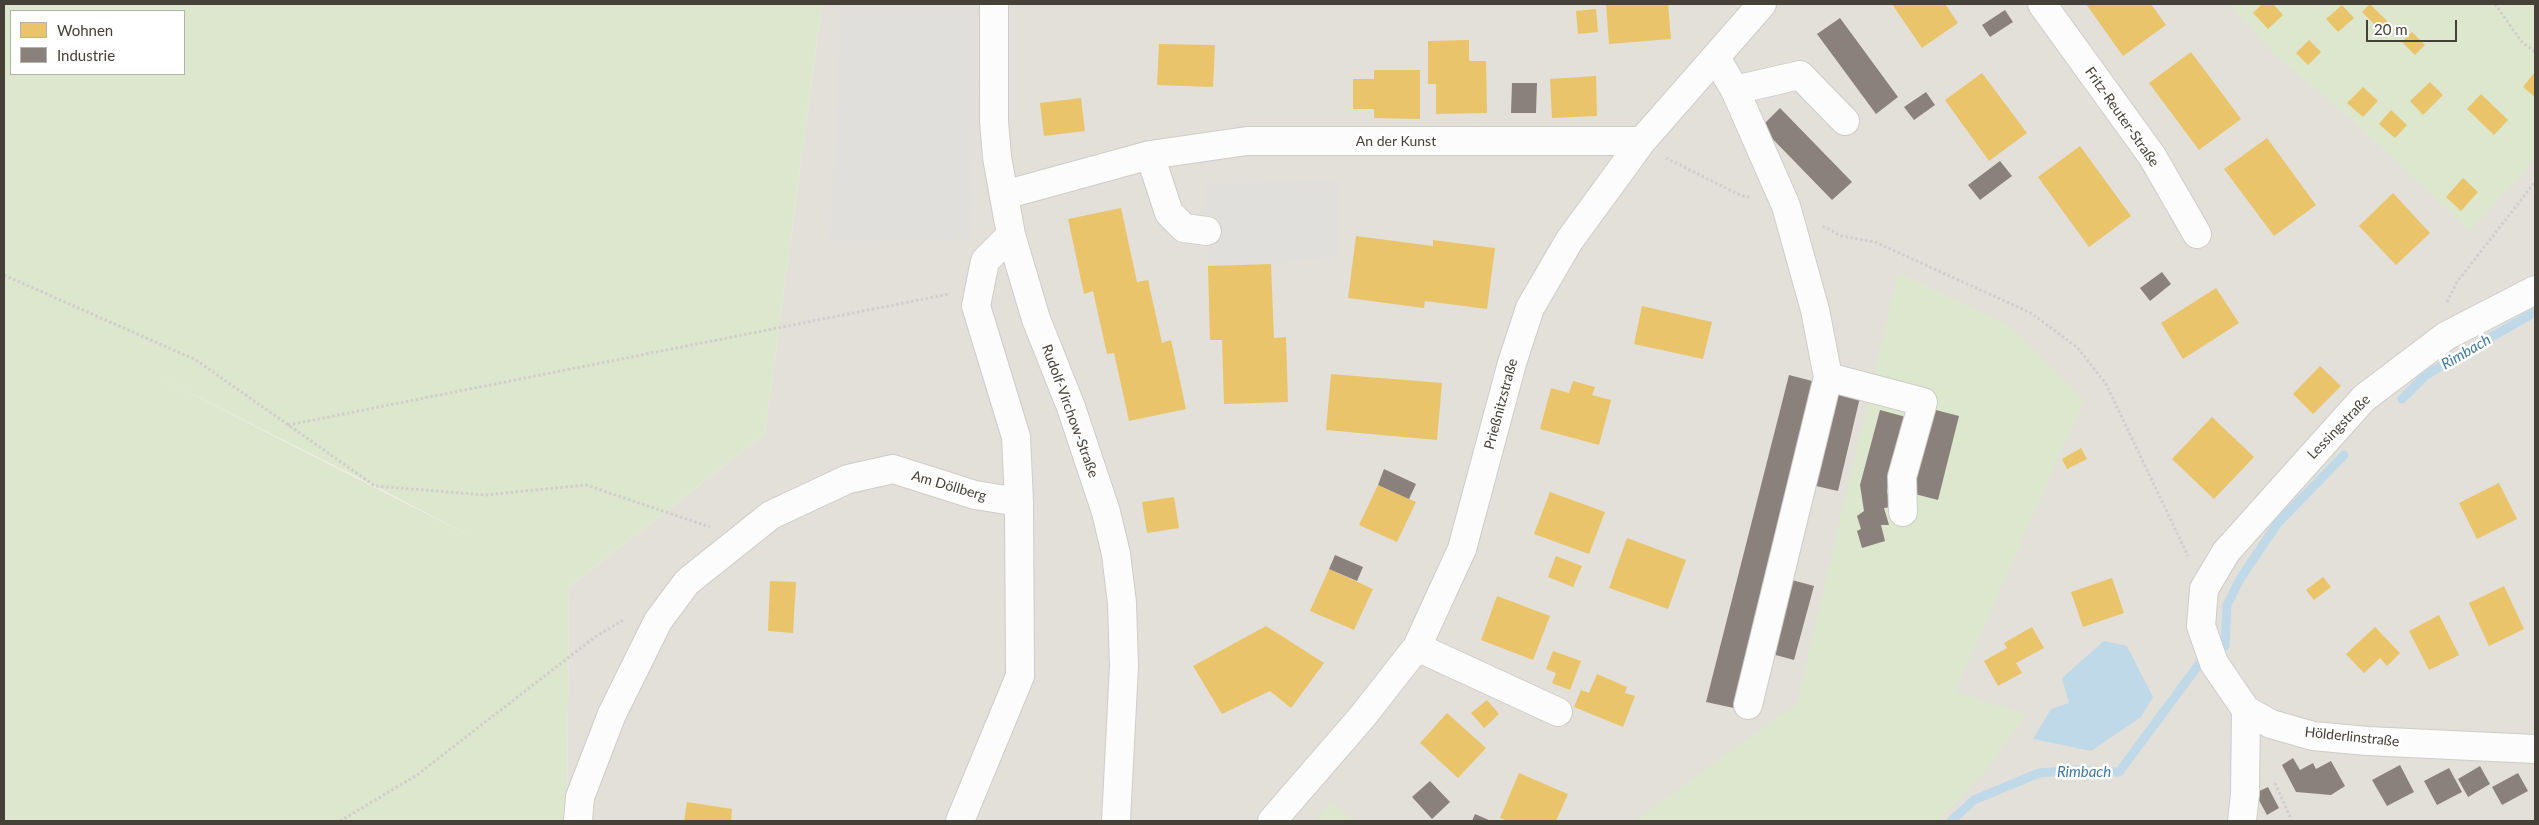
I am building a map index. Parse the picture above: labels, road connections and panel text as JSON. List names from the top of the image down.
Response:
{
  "streets": {
    "street": [
      "Fritz-Reuter-Straße",
      "An der Kunst",
      "Prießnitzstraße",
      "Rudolf-Virchow-Straße",
      "Lessingstraße",
      "Am Döllberg",
      "Hölderlinstraße"
    ]
  },
  "crossings": [
    ["An der Kunst", "Prießnitzstraße"],
    ["An der Kunst", "Rudolf-Virchow-Straße"],
    ["Lessingstraße", "Hölderlinstraße"]
  ],
  "water": ["Rimbach"],
  "legend": ["Wohnen", "Industrie"],
  "scale_bar": "20 m"
}
